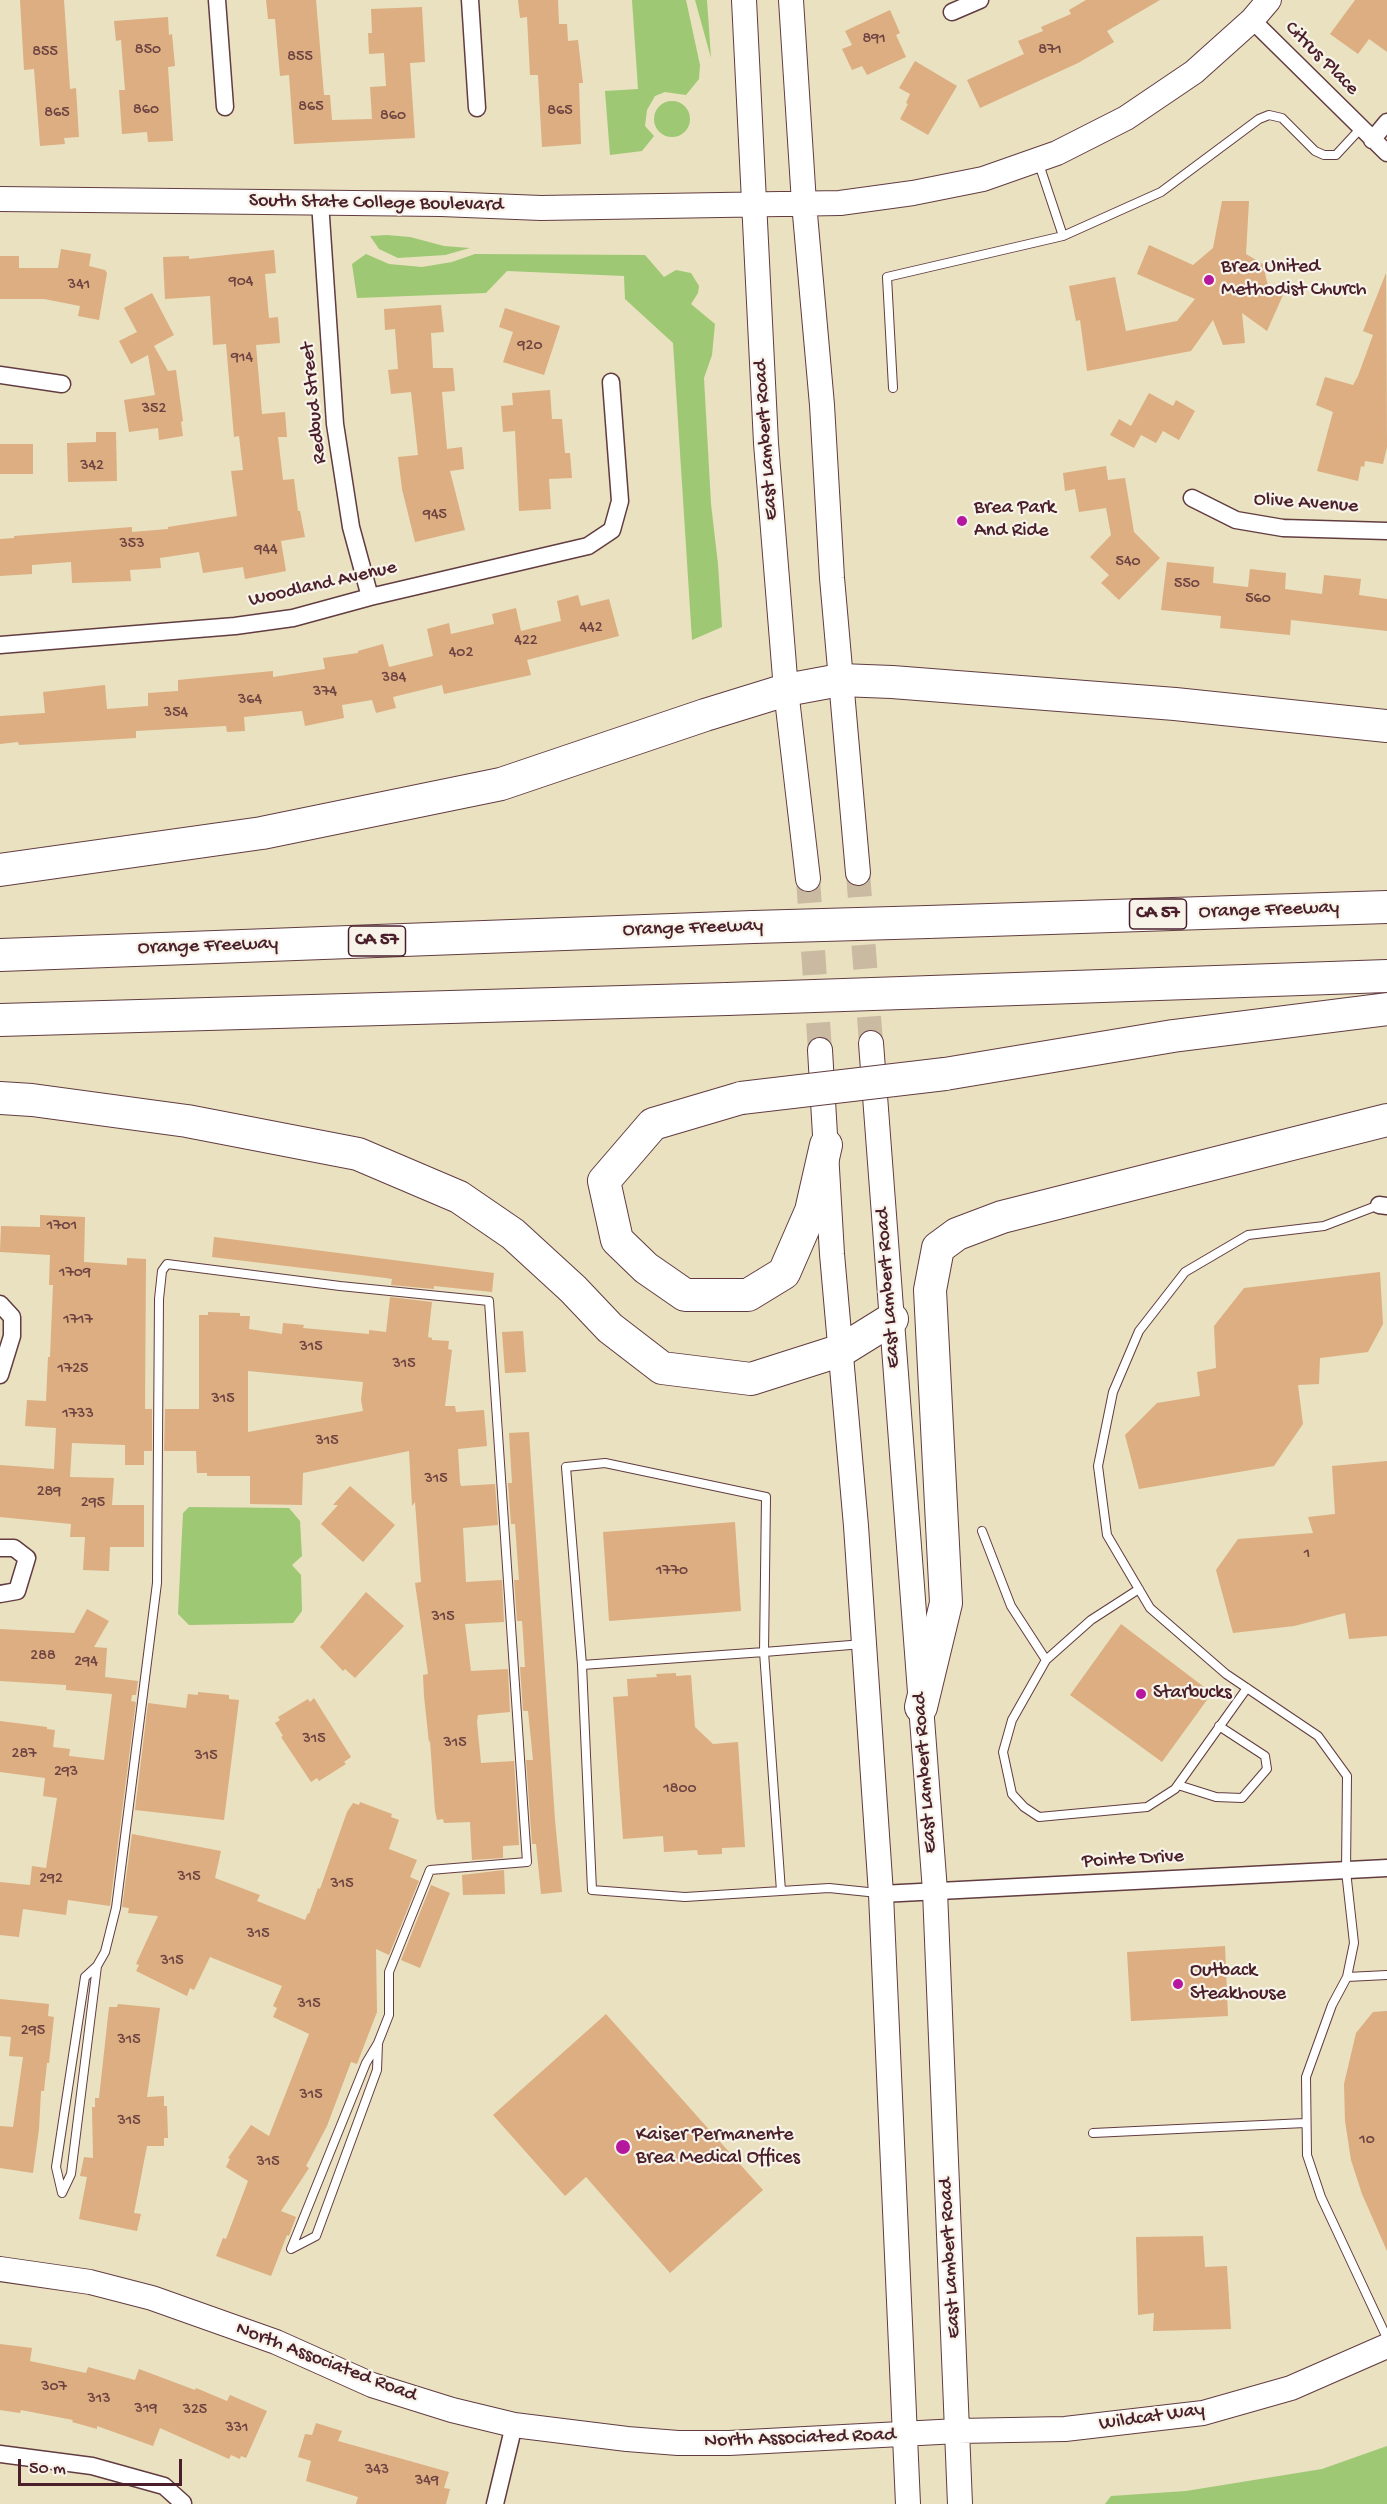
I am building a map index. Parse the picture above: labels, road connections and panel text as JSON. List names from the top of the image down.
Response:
{
  "streets": {
    "highway": ["Orange Freeway", "CA 57"],
    "main road": [
      "South State College Boulevard",
      "East Lambert Road",
      "North Associated Road",
      "Wildcat Way"
    ],
    "street": [
      "Citrus Place",
      "Redbud Street",
      "Olive Avenue",
      "Woodland Avenue",
      "Pointe Drive"
    ]
  },
  "crossings": [
    ["Citrus Place", "South State College Boulevard"],
    ["South State College Boulevard", "Redbud Street"],
    ["South State College Boulevard", "East Lambert Road"],
    ["Redbud Street", "Woodland Avenue"],
    ["East Lambert Road", "Pointe Drive"],
    ["East Lambert Road", "Wildcat Way"],
    ["North Associated Road", "Wildcat Way"]
  ],
  "places": [
    "Brea United Methodist Church",
    "Brea Park And Ride",
    "Starbucks",
    "Outback Steakhouse",
    "Kaiser Permanente Brea Medical Offices"
  ],
  "house_numbers": [
    "891",
    "850",
    "871",
    "855",
    "855",
    "865",
    "860",
    "865",
    "865",
    "860",
    "904",
    "341",
    "920",
    "914",
    "352",
    "342",
    "945",
    "353",
    "944",
    "540",
    "550",
    "560",
    "442",
    "422",
    "402",
    "384",
    "374",
    "364",
    "354",
    "1701",
    "1709",
    "1717",
    "315",
    "315",
    "1725",
    "315",
    "1733",
    "315",
    "315",
    "289",
    "295",
    "1",
    "1770",
    "315",
    "288",
    "294",
    "315",
    "315",
    "287",
    "315",
    "293",
    "1800",
    "315",
    "292",
    "315",
    "315",
    "315",
    "315",
    "295",
    "315",
    "315",
    "315",
    "10",
    "315",
    "307",
    "313",
    "319",
    "325",
    "331",
    "343",
    "349"
  ],
  "scale_bar": "50 m"
}
